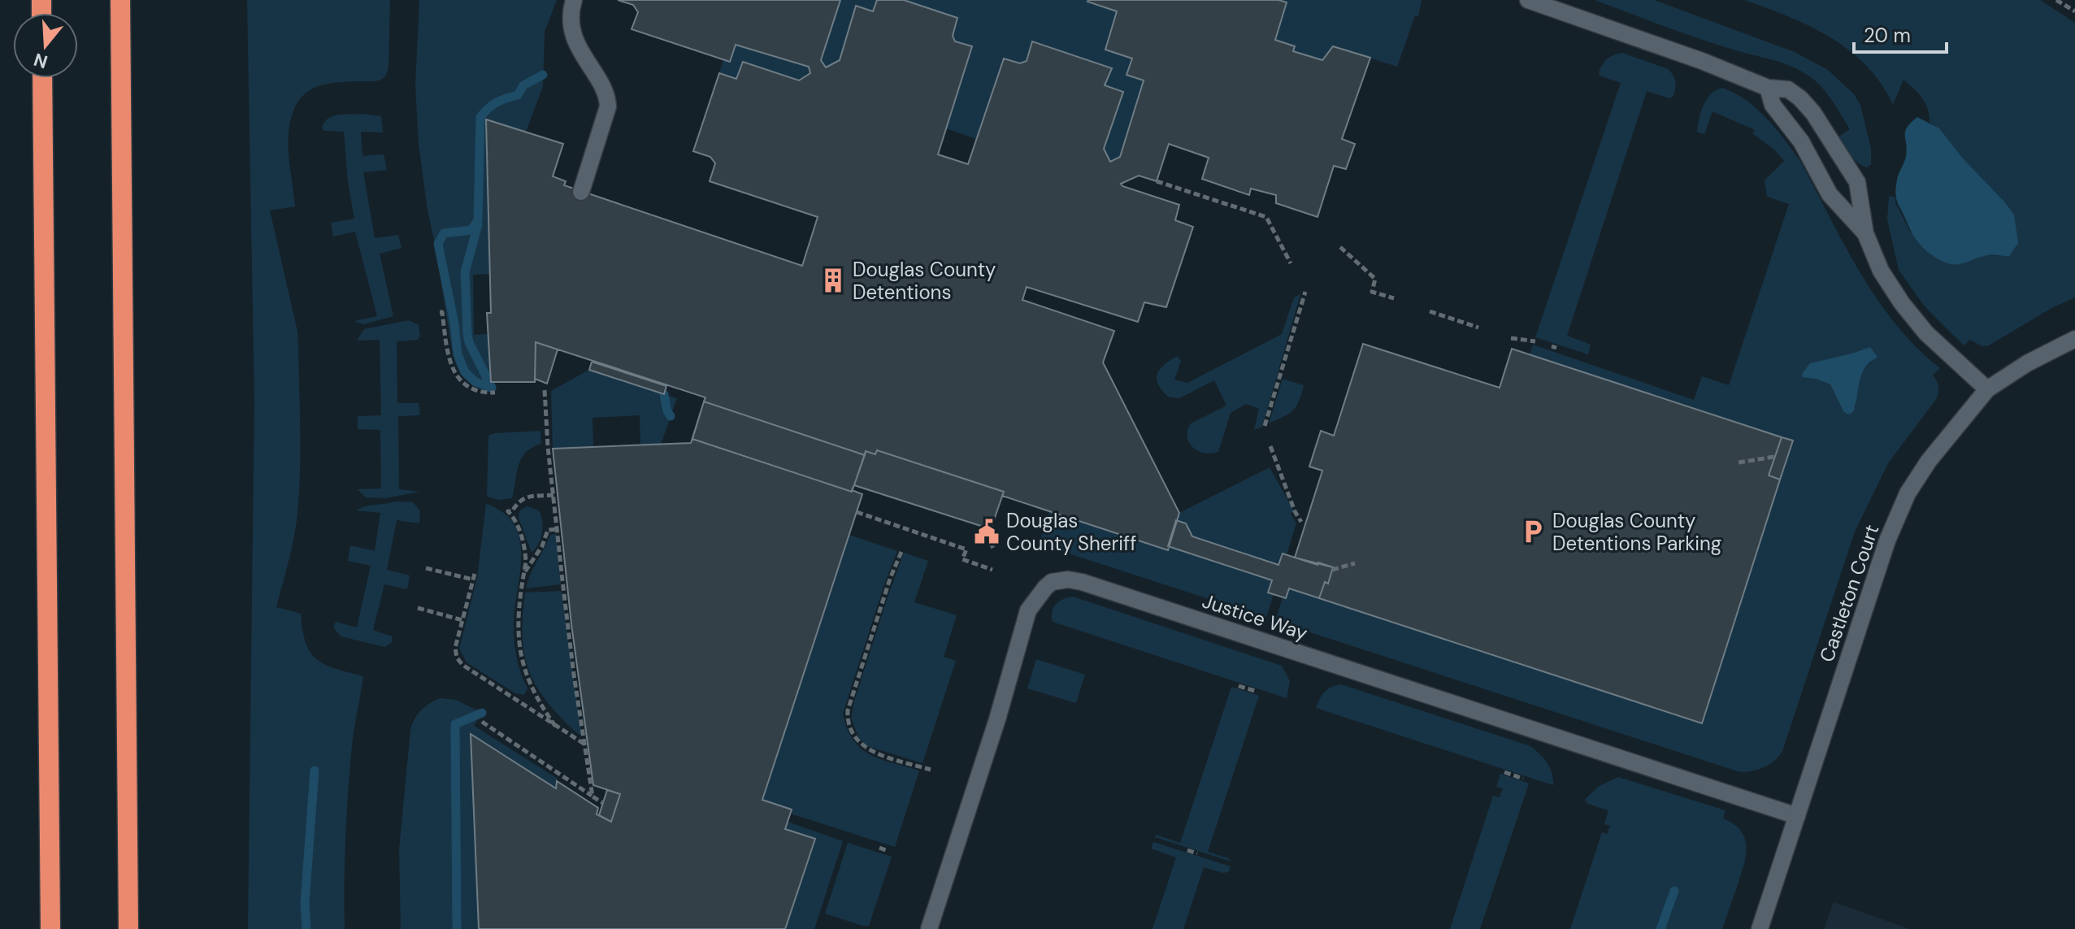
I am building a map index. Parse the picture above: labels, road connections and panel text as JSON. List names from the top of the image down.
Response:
{
  "streets": {
    "street": ["Castleton Court", "Justice Way"]
  },
  "crossings": [
    ["Castleton Court", "Justice Way"]
  ],
  "places": {
    "building": ["Douglas County Detentions"],
    "public building": ["Douglas County Sheriff"],
    "parking": ["Douglas County Detentions Parking"]
  },
  "scale_bar": "20 m",
  "north": "bottom"
}
